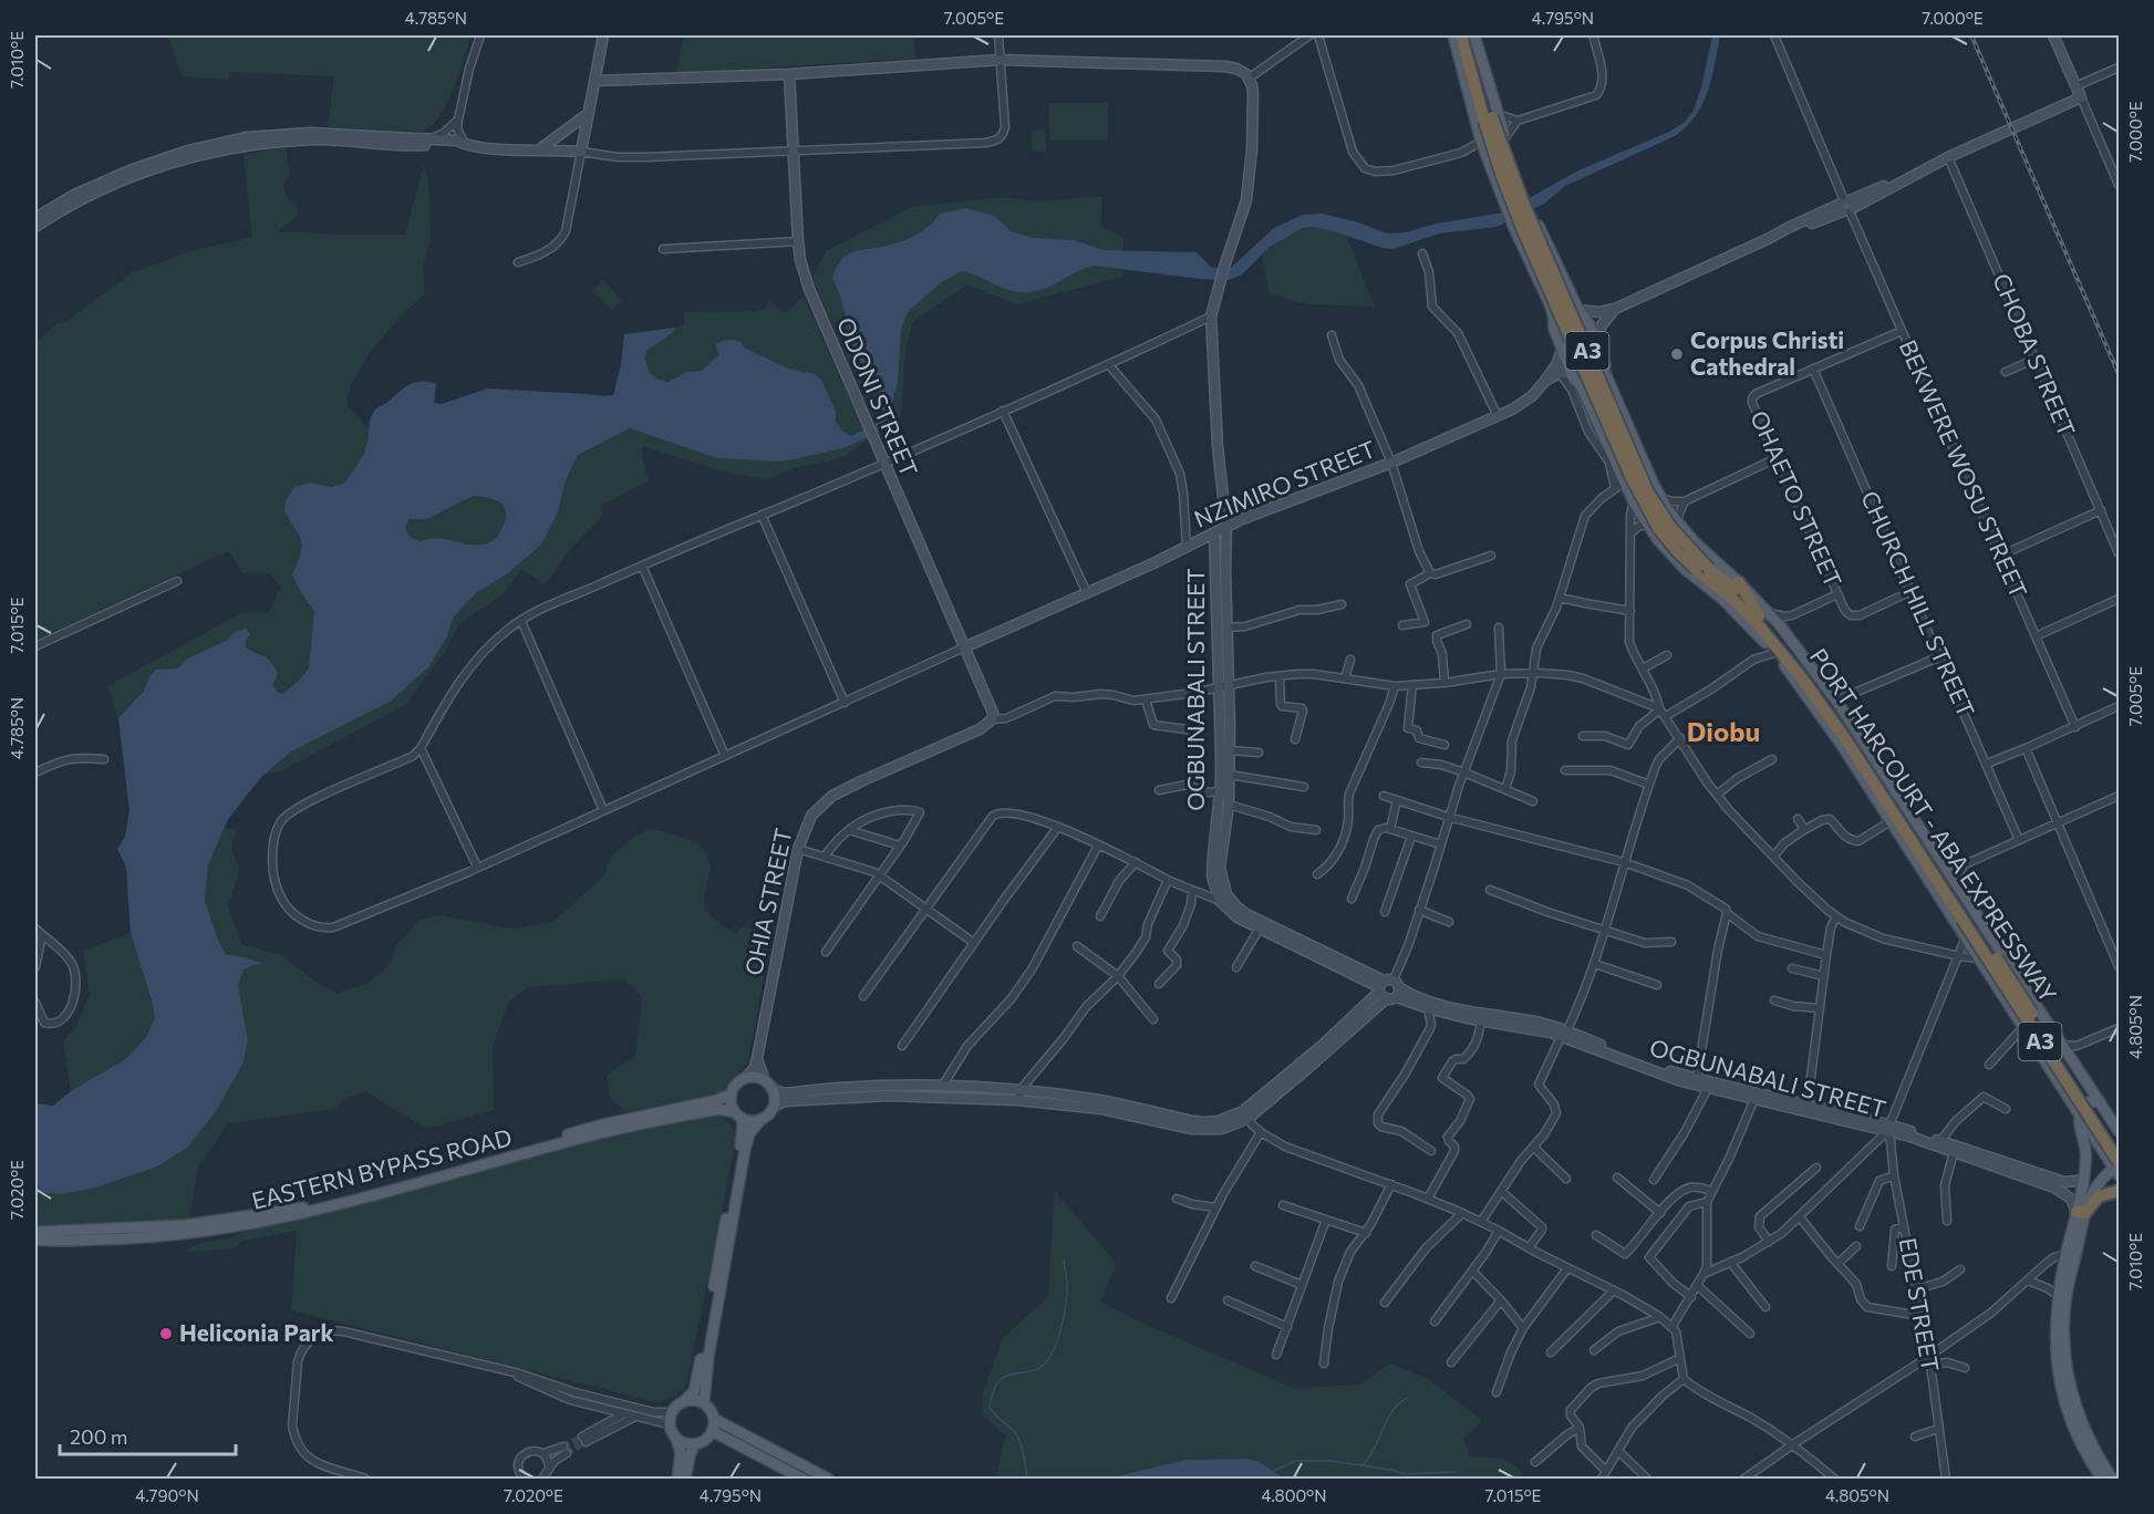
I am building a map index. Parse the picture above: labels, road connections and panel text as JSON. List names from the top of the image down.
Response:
{
  "streets": {
    "highway": ["A3", "PORT HARCOURT - ABA EXPRESSWAY"],
    "main road": ["EASTERN BYPASS ROAD"],
    "street": [
      "CHOBA STREET",
      "ODONI STREET",
      "BEKWERE WOSU STREET",
      "NZIMIRO STREET",
      "OHAETO STREET",
      "CHURCH HILL STREET",
      "OGBUNABALI STREET",
      "OHIA STREET",
      "EDE STREET"
    ]
  },
  "crossings": [
    ["ODONI STREET", "NZIMIRO STREET"],
    ["ODONI STREET", "OHIA STREET"],
    ["BEKWERE WOSU STREET", "OHAETO STREET"],
    ["NZIMIRO STREET", "OGBUNABALI STREET"],
    ["OHAETO STREET", "CHURCH HILL STREET"],
    ["OGBUNABALI STREET", "EDE STREET"],
    ["OHIA STREET", "EASTERN BYPASS ROAD"]
  ],
  "districts": ["Diobu"],
  "places": ["Corpus Christi Cathedral", "Heliconia Park"],
  "scale_bar": "200 m",
  "coordinates": [
    "4.785°N",
    "7.005°E",
    "4.795°N",
    "7.000°E",
    "7.010°E",
    "7.015°E",
    "4.805°N",
    "7.020°E",
    "4.790°N",
    "4.800°N"
  ]
}
